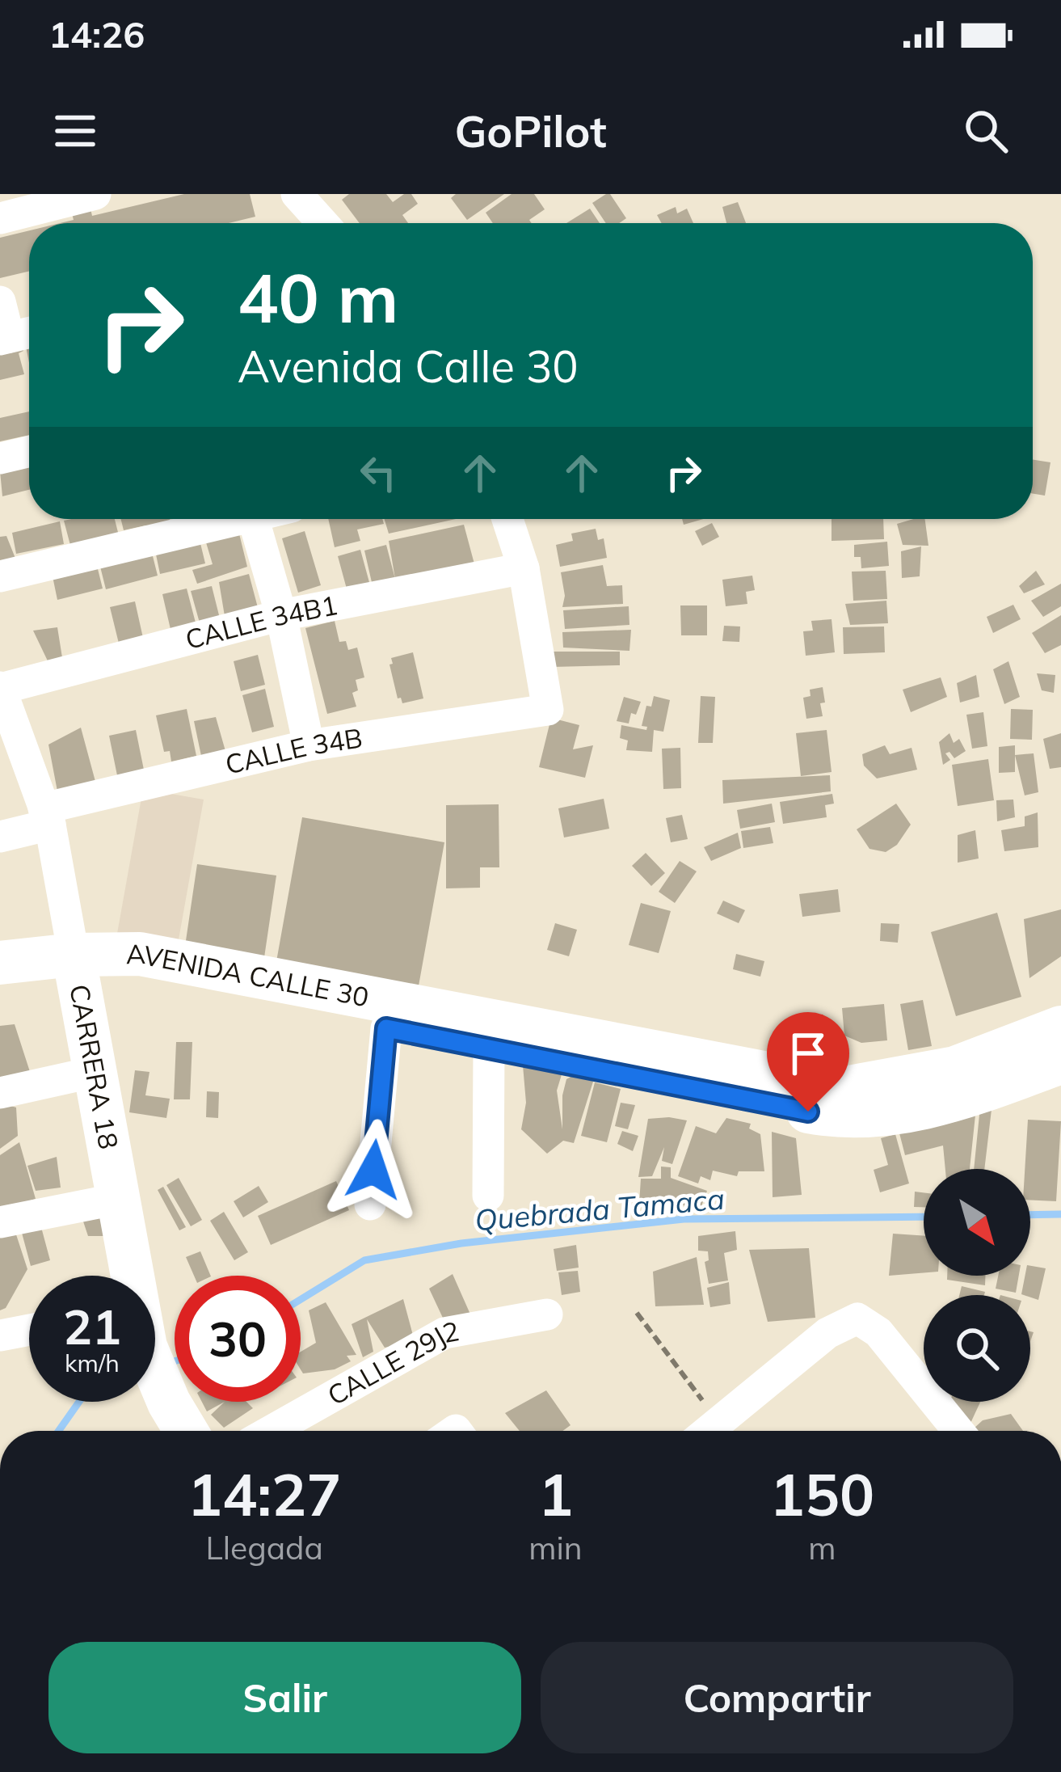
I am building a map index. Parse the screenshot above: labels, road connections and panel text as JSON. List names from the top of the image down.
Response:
{
  "streets": {
    "main road": ["AVENIDA CALLE 30", "CARRERA 18"],
    "street": ["CALLE 34B1", "CALLE 34B", "CALLE 29J2"]
  },
  "crossings": [
    ["CALLE 34B1", "CALLE 34B"],
    ["CALLE 34B1", "CARRERA 18"],
    ["CALLE 34B", "CARRERA 18"],
    ["AVENIDA CALLE 30", "CARRERA 18"]
  ],
  "water": ["Quebrada Tamaca"],
  "north": "bottom right",
  "page": {
    "status": "14:26",
    "header": "GoPilot",
    "turn": ["40 m", "Avenida Calle 30"],
    "speed": "21 km/h",
    "limit": "30",
    "eta": [
      "14:27",
      "Llegada",
      "1",
      "min",
      "150",
      "m"
    ],
    "buttons": ["Salir", "Compartir"]
  }
}
